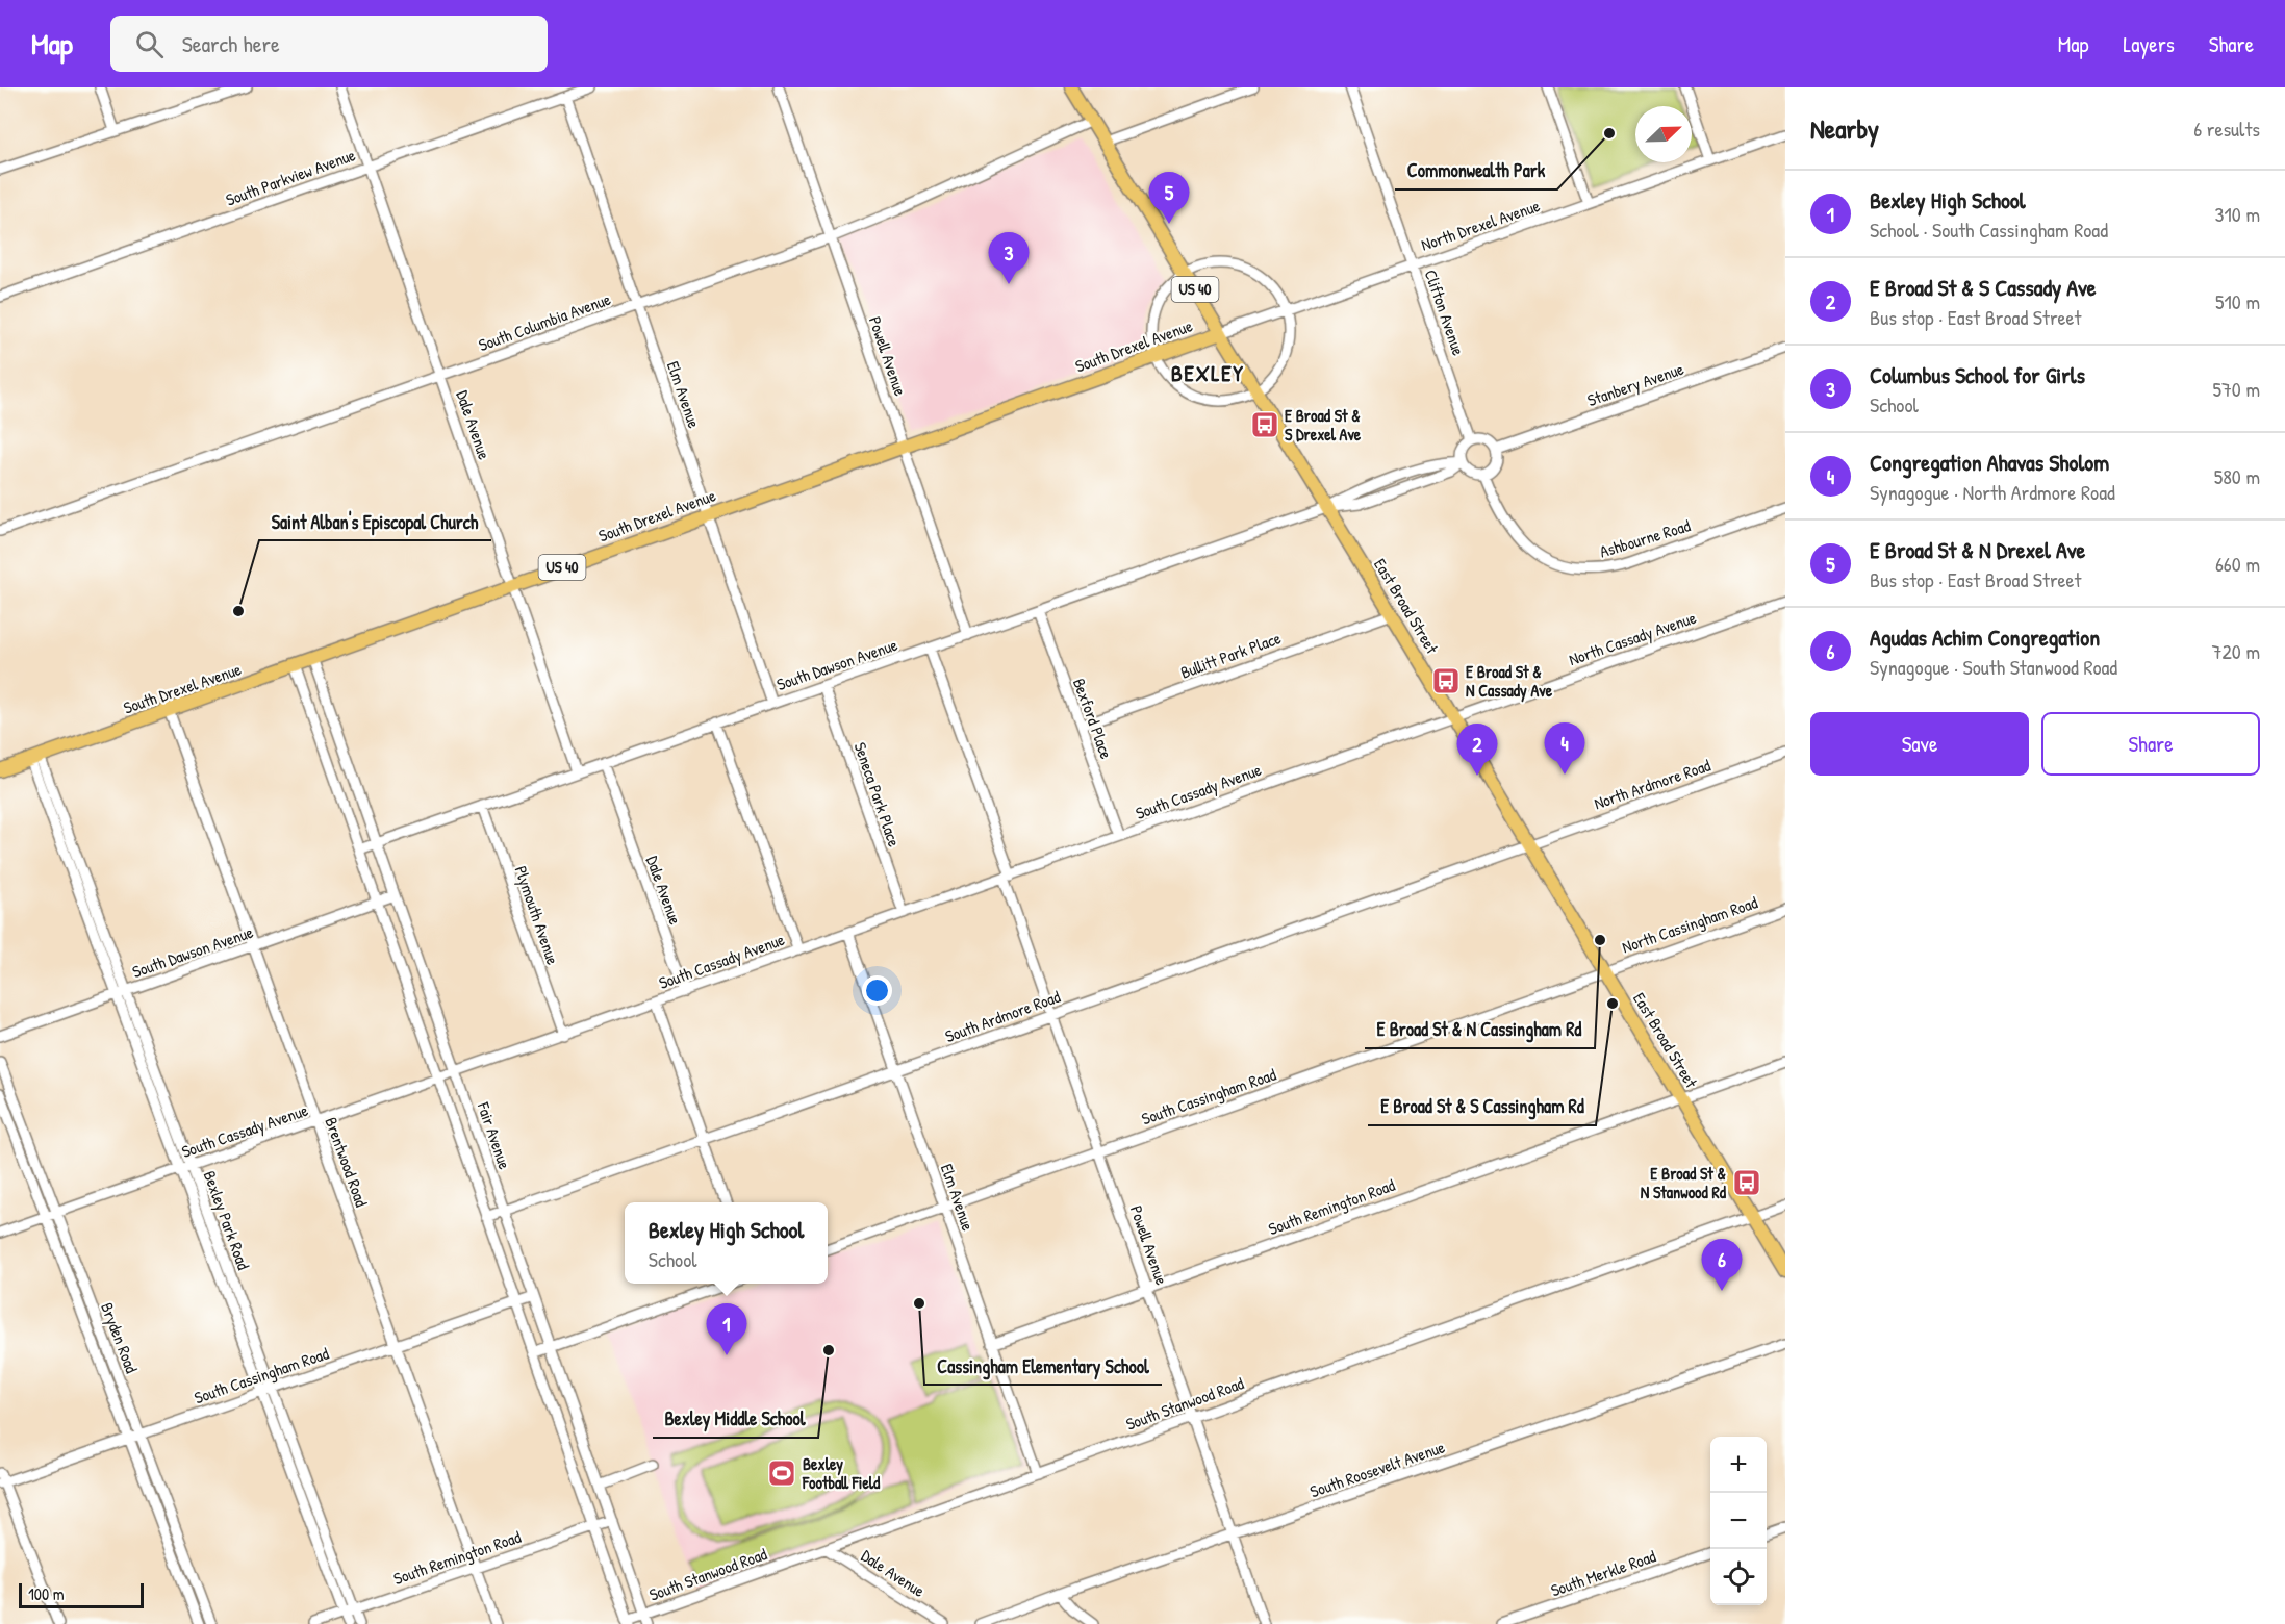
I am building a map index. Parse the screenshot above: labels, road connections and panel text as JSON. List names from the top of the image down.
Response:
{
  "streets": {
    "main road": ["US 40", "South Drexel Avenue", "East Broad Street"],
    "street": [
      "South Parkview Avenue",
      "North Drexel Avenue",
      "Clifton Avenue",
      "South Columbia Avenue",
      "Powell Avenue",
      "Stanbery Avenue",
      "Elm Avenue",
      "Dale Avenue",
      "Ashbourne Road",
      "North Cassady Avenue",
      "Bullitt Park Place",
      "South Dawson Avenue",
      "Bexford Place",
      "North Ardmore Road",
      "South Cassady Avenue",
      "Seneca Park Place",
      "Plymouth Avenue",
      "North Cassingham Road",
      "South Ardmore Road",
      "South Cassingham Road",
      "Fair Avenue",
      "Brentwood Road",
      "South Remington Road",
      "Bexley Park Road",
      "Bryden Road",
      "South Stanwood Road",
      "South Roosevelt Avenue",
      "South Merkle Road"
    ]
  },
  "crossings": [
    ["South Parkview Avenue", "Elm Avenue"],
    ["South Parkview Avenue", "Dale Avenue"],
    ["North Drexel Avenue", "Clifton Avenue"],
    ["North Drexel Avenue", "South Drexel Avenue"],
    ["North Drexel Avenue", "East Broad Street"],
    ["Clifton Avenue", "Stanbery Avenue"],
    ["Clifton Avenue", "Ashbourne Road"],
    ["South Columbia Avenue", "Powell Avenue"],
    ["South Columbia Avenue", "Elm Avenue"],
    ["South Columbia Avenue", "Dale Avenue"],
    ["South Columbia Avenue", "East Broad Street"],
    ["South Drexel Avenue", "Powell Avenue"],
    ["South Drexel Avenue", "Elm Avenue"],
    ["South Drexel Avenue", "Dale Avenue"],
    ["South Drexel Avenue", "East Broad Street"],
    ["South Drexel Avenue", "Fair Avenue"],
    ["South Drexel Avenue", "Brentwood Road"],
    ["South Drexel Avenue", "Bexley Park Road"],
    ["Powell Avenue", "South Dawson Avenue"],
    ["Powell Avenue", "South Cassady Avenue"],
    ["Powell Avenue", "South Ardmore Road"],
    ["Powell Avenue", "South Cassingham Road"],
    ["Powell Avenue", "South Remington Road"],
    ["Powell Avenue", "South Stanwood Road"],
    ["Powell Avenue", "South Roosevelt Avenue"],
    ["Stanbery Avenue", "Ashbourne Road"],
    ["Elm Avenue", "South Dawson Avenue"],
    ["Elm Avenue", "South Cassady Avenue"],
    ["Elm Avenue", "South Ardmore Road"],
    ["Elm Avenue", "South Cassingham Road"],
    ["Elm Avenue", "South Remington Road"],
    ["Elm Avenue", "South Stanwood Road"],
    ["Dale Avenue", "South Dawson Avenue"],
    ["Dale Avenue", "South Cassady Avenue"],
    ["Dale Avenue", "South Stanwood Road"],
    ["East Broad Street", "North Cassady Avenue"],
    ["East Broad Street", "Bullitt Park Place"],
    ["East Broad Street", "South Dawson Avenue"],
    ["East Broad Street", "North Ardmore Road"],
    ["East Broad Street", "South Cassady Avenue"],
    ["East Broad Street", "North Cassingham Road"],
    ["East Broad Street", "South Ardmore Road"],
    ["East Broad Street", "South Cassingham Road"],
    ["East Broad Street", "South Remington Road"],
    ["East Broad Street", "South Stanwood Road"],
    ["North Cassady Avenue", "South Cassady Avenue"],
    ["Bullitt Park Place", "Bexford Place"],
    ["South Dawson Avenue", "Bexford Place"],
    ["South Dawson Avenue", "Seneca Park Place"],
    ["South Dawson Avenue", "Plymouth Avenue"],
    ["South Dawson Avenue", "Fair Avenue"],
    ["South Dawson Avenue", "Brentwood Road"],
    ["South Dawson Avenue", "Bexley Park Road"],
    ["Bexford Place", "South Cassady Avenue"],
    ["North Ardmore Road", "South Ardmore Road"],
    ["South Cassady Avenue", "Seneca Park Place"],
    ["South Cassady Avenue", "Plymouth Avenue"],
    ["South Cassady Avenue", "Fair Avenue"],
    ["South Cassady Avenue", "Brentwood Road"],
    ["South Cassady Avenue", "Bexley Park Road"],
    ["South Cassady Avenue", "Bryden Road"],
    ["North Cassingham Road", "South Cassingham Road"],
    ["South Ardmore Road", "Fair Avenue"],
    ["South Cassingham Road", "Fair Avenue"],
    ["South Cassingham Road", "Brentwood Road"],
    ["South Cassingham Road", "Bexley Park Road"],
    ["South Cassingham Road", "Bryden Road"],
    ["Fair Avenue", "South Remington Road"],
    ["Fair Avenue", "South Stanwood Road"],
    ["Brentwood Road", "South Remington Road"],
    ["South Remington Road", "Bexley Park Road"]
  ],
  "districts": ["BEXLEY"],
  "places": {
    "other": [
      "Commonwealth Park",
      "Saint Alban's Episcopal Church",
      "E Broad St & N Cassingham Rd",
      "E Broad St & S Cassingham Rd",
      "Cassingham Elementary School",
      "Bexley Middle School"
    ],
    "bus stop": ["E Broad St & S Drexel Ave", "E Broad St & N Cassady Ave", "E Broad St & N Stanwood Rd"],
    "sports": ["Bexley Football Field"]
  },
  "scale_bar": "100 m",
  "north": "top right",
  "page": {
    "header": "Map",
    "search": "Search here",
    "nav": ["Map", "Layers", "Share"],
    "heading": ["Nearby", "6 results"],
    "list": [
      {
        "mark": "1",
        "name": "Bexley High School",
        "note": "School · South Cassingham Road",
        "value": "310 m"
      },
      {
        "mark": "2",
        "name": "E Broad St & S Cassady Ave",
        "note": "Bus stop · East Broad Street",
        "value": "510 m"
      },
      {
        "mark": "3",
        "name": "Columbus School for Girls",
        "note": "School",
        "value": "570 m"
      },
      {
        "mark": "4",
        "name": "Congregation Ahavas Sholom",
        "note": "Synagogue · North Ardmore Road",
        "value": "580 m"
      },
      {
        "mark": "5",
        "name": "E Broad St & N Drexel Ave",
        "note": "Bus stop · East Broad Street",
        "value": "660 m"
      },
      {
        "mark": "6",
        "name": "Agudas Achim Congregation",
        "note": "Synagogue · South Stanwood Road",
        "value": "720 m"
      }
    ],
    "pins": [
      "5",
      "3",
      "4",
      "2",
      "6",
      "1"
    ],
    "buttons": ["Save", "Share"],
    "popup": ["Bexley High School", "School"],
    "map_buttons": ["+", "−"],
    "scale": "100 m"
  }
}
